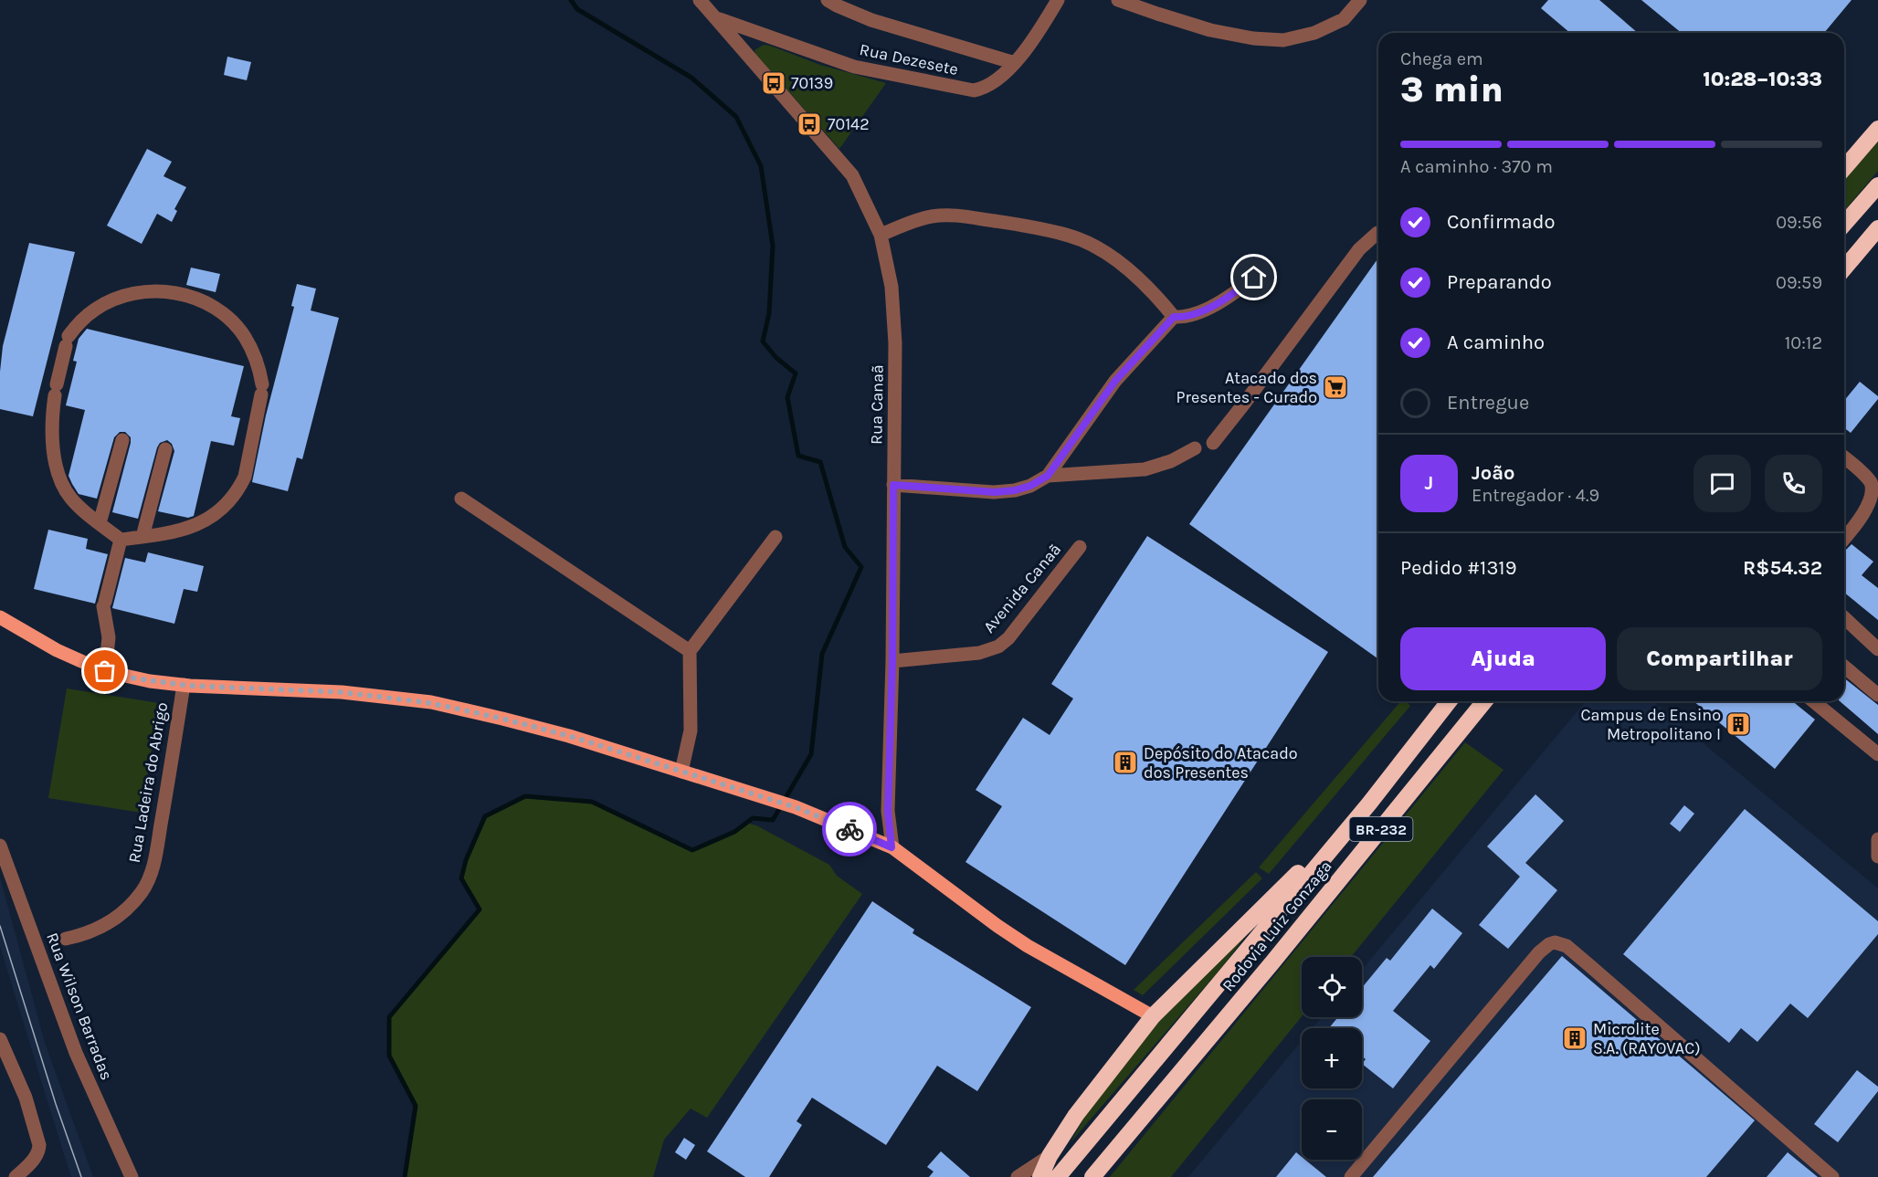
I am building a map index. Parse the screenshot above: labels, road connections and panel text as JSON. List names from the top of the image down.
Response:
{
  "streets": {
    "highway": ["BR-232", "Rodovia Luiz Gonzaga"],
    "street": [
      "Rua Dezesete",
      "Rua Canaã",
      "Avenida Canaã",
      "Rua Ladeira do Abrigo",
      "Rua Wilson Barradas"
    ]
  },
  "crossings": [
    ["Rua Dezesete", "Rua Canaã"],
    ["Rua Canaã", "Avenida Canaã"]
  ],
  "places": {
    "bus stop": ["70139", "70142"],
    "supermarket": ["Atacado dos Presentes - Curado"],
    "building": ["Campus de Ensino Metropolitano I", "Depósito do Atacado dos Presentes", "Microlite S.A. (RAYOVAC)"]
  },
  "page": {
    "heading": ["3 min", "Chega em", "10:28–10:33"],
    "panel": [
      "João",
      "Entregador · 4.9",
      "Pedido #1319",
      "R$54.32"
    ],
    "bar": "A caminho · 370 m",
    "list": [
      ["Confirmado", "09:56"],
      ["Preparando", "09:59"],
      ["A caminho", "10:12"],
      "Entregue"
    ],
    "round": "J",
    "buttons": ["Ajuda", "Compartilhar"],
    "map_buttons": ["+", "−"]
  }
}
